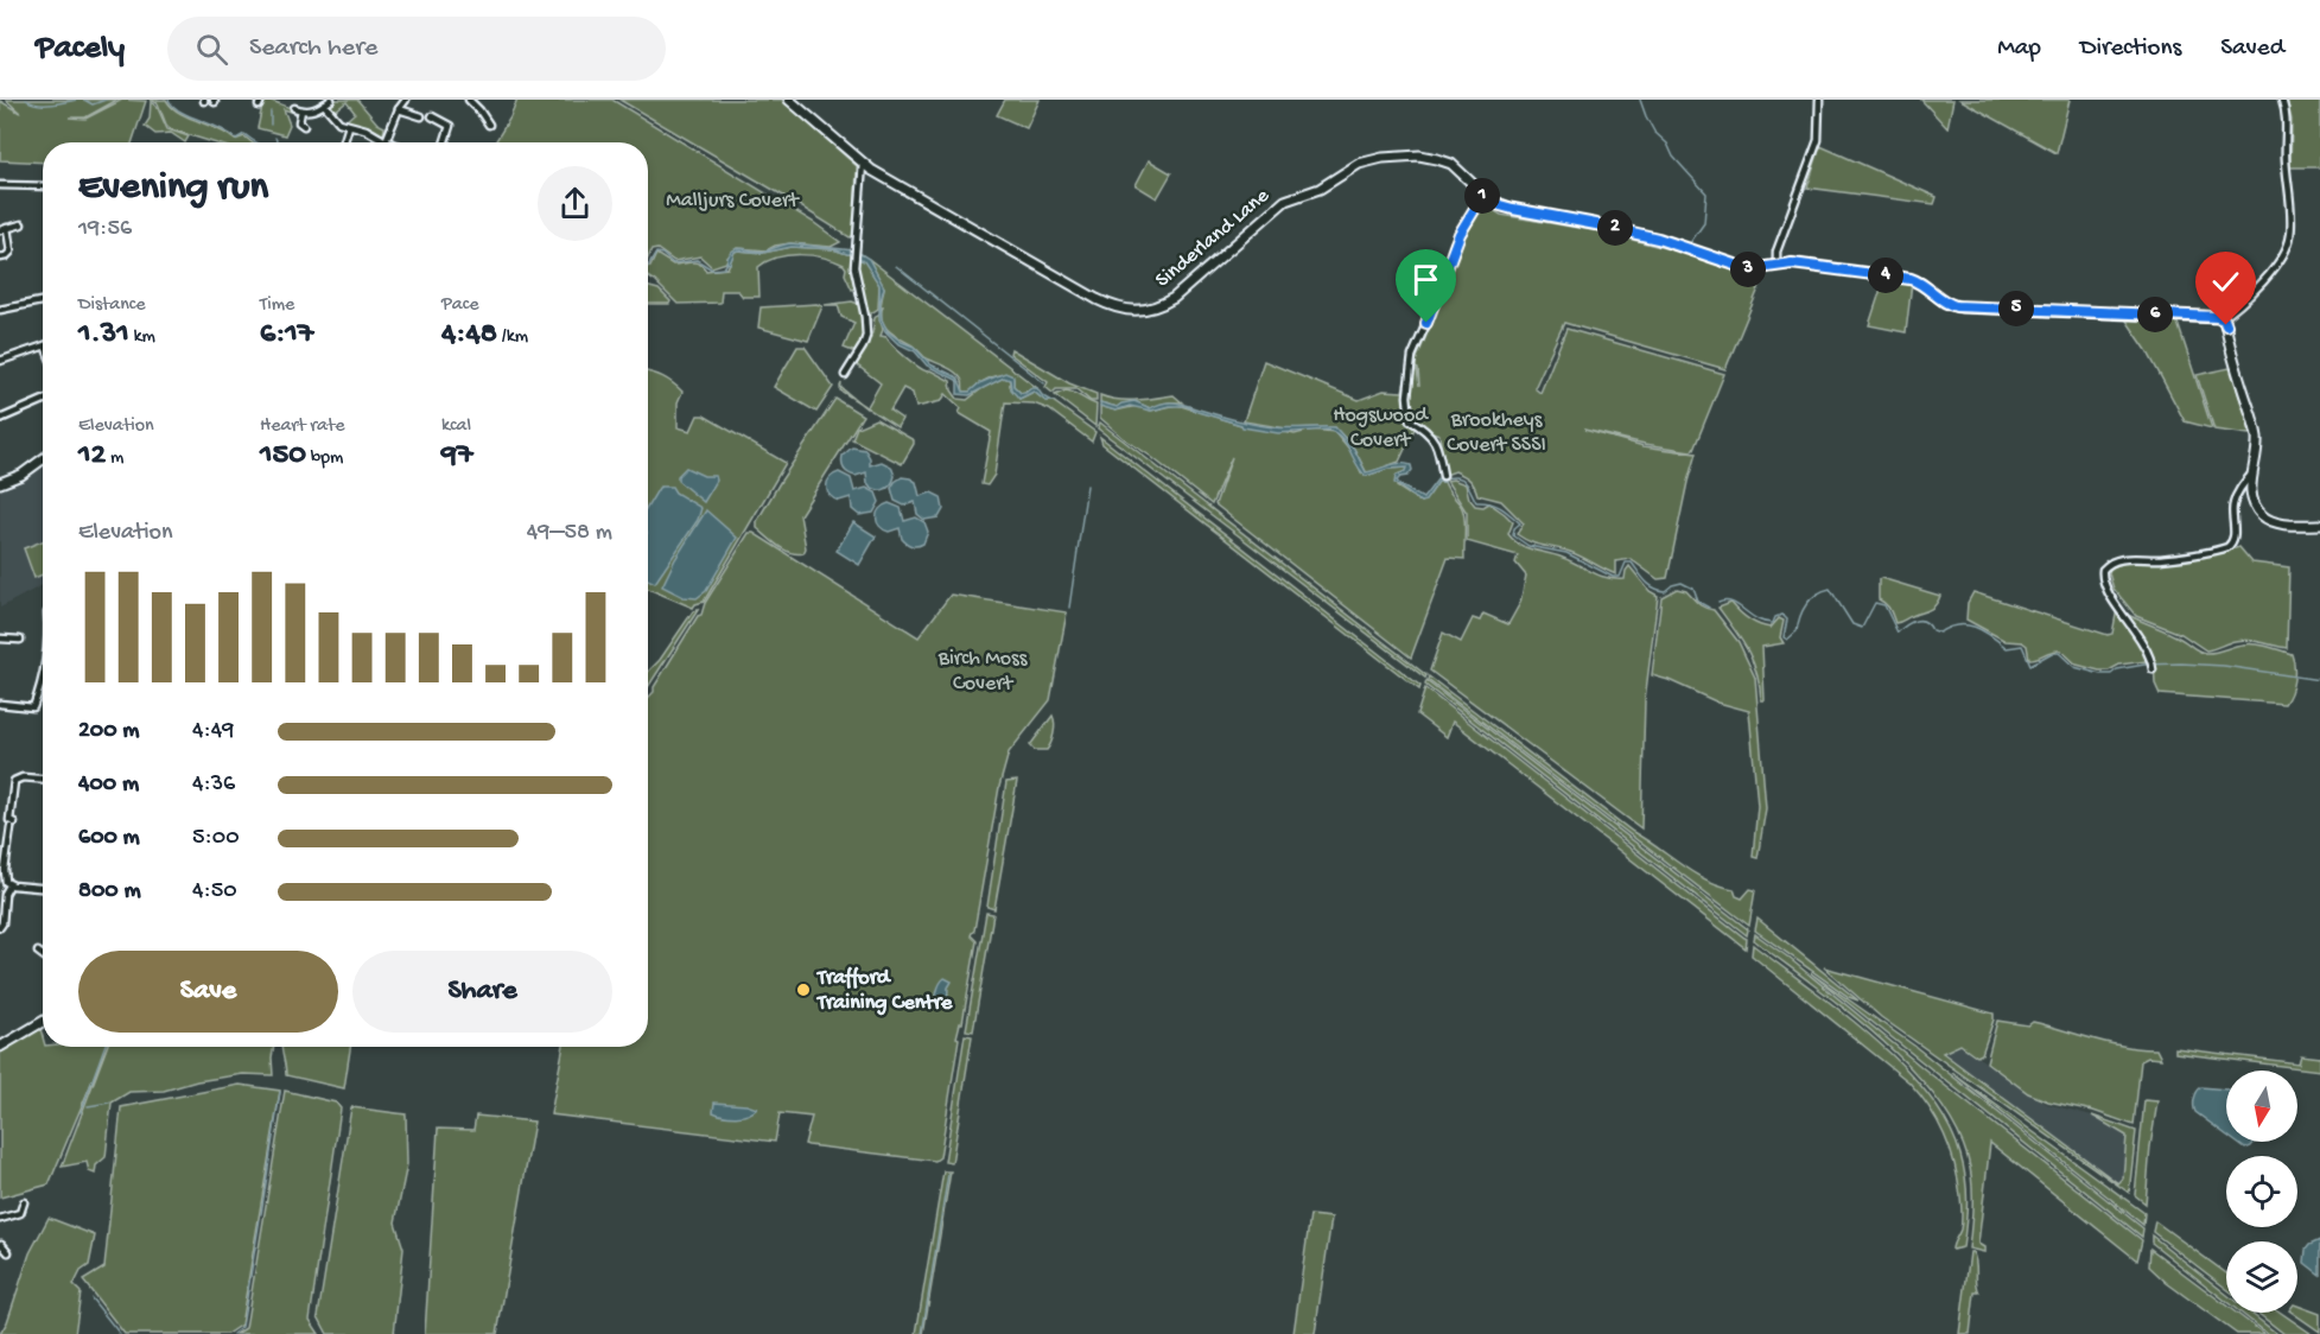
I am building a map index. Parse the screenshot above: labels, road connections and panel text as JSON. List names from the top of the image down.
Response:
{
  "streets": {
    "street": ["Sinderland Lane"]
  },
  "parks": [
    "Malljurs Covert",
    "Hogswood Covert",
    "Brookheys Covert SSSI",
    "Birch Moss Covert"
  ],
  "places": ["Trafford Training Centre"],
  "north": "bottom",
  "page": {
    "header": "Pacely",
    "search": "Search here",
    "nav": ["Map", "Directions", "Saved"],
    "heading": ["Evening run", "19:56"],
    "pins": [
      "1",
      "2",
      "3",
      "4",
      "5",
      "6"
    ],
    "stats": [
      ["Distance", "1.31 km"],
      ["Time", "6:17"],
      ["Pace", "4:48 /km"],
      ["Elevation", "12 m"],
      ["Heart rate", "150 bpm"],
      ["kcal", "97"]
    ],
    "chart": ["Elevation", "49–58 m"],
    "list": [
      {
        "name": "200 m",
        "note": "4:49"
      },
      {
        "name": "400 m",
        "note": "4:36"
      },
      {
        "name": "600 m",
        "note": "5:00"
      },
      {
        "name": "800 m",
        "note": "4:50"
      }
    ],
    "buttons": ["Save", "Share"]
  }
}
